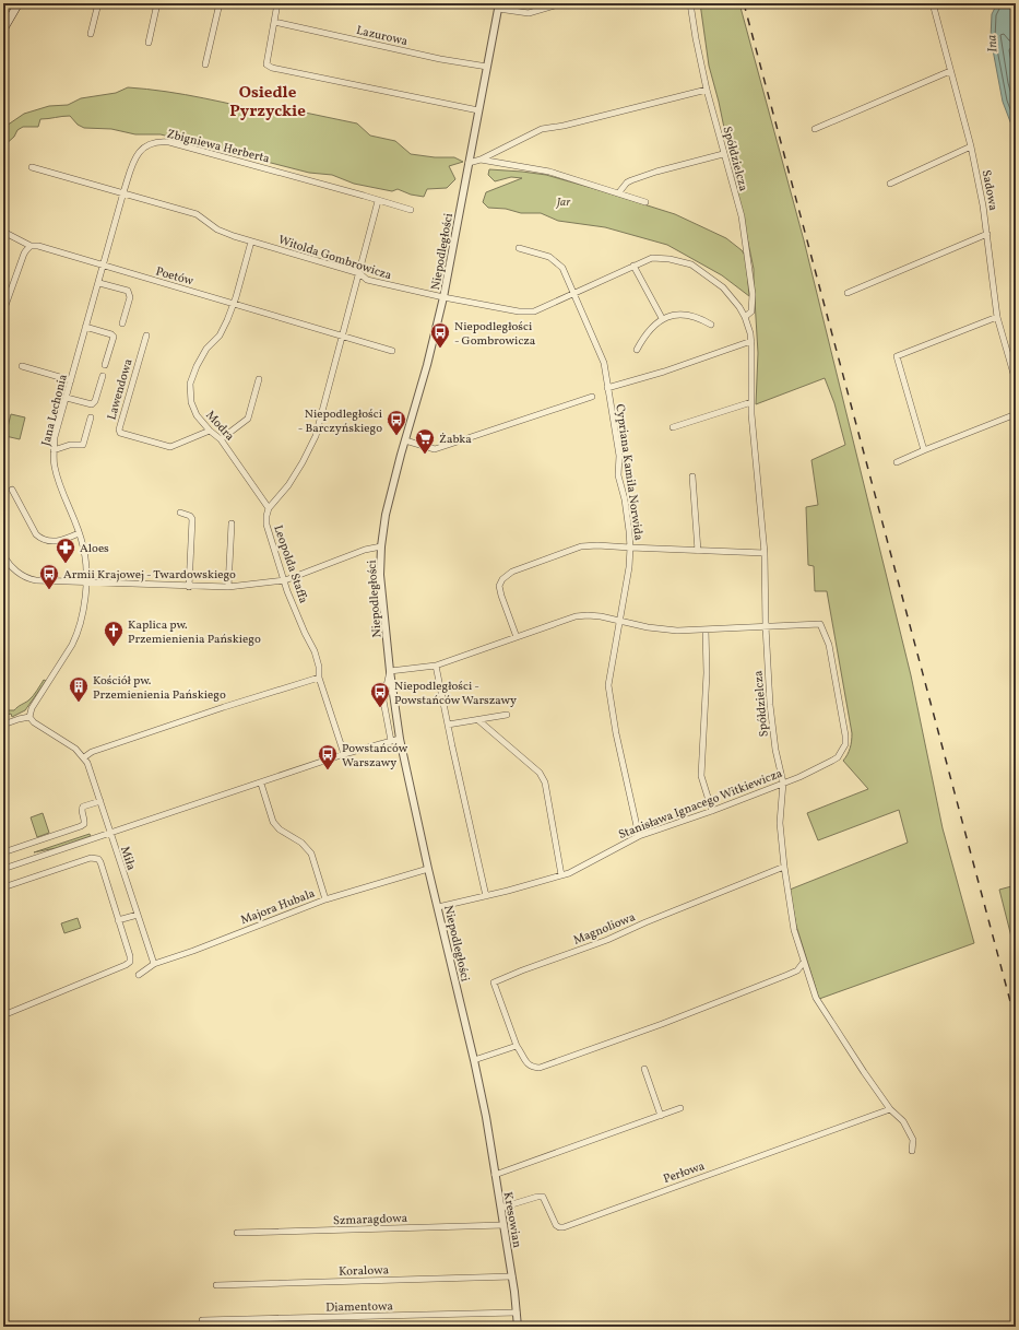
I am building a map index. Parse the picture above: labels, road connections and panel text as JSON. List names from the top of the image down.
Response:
{
  "streets": {
    "street": [
      "Lazurowa",
      "Zbigniewa Herberta",
      "Spółdzielcza",
      "Sadowa",
      "Niepodległości",
      "Witolda Gombrowicza",
      "Poetów",
      "Lawendowa",
      "Jana Lechonia",
      "Modra",
      "Cypriana Kamila Norwida",
      "Leopolda Staffa",
      "Stanisława Ignacego Witkiewicza",
      "Miła",
      "Majora Hubala",
      "Magnoliowa",
      "Perłowa",
      "Szmaragdowa",
      "Kresowian",
      "Koralowa",
      "Diamentowa"
    ]
  },
  "crossings": [
    ["Lazurowa", "Niepodległości"],
    ["Zbigniewa Herberta", "Witolda Gombrowicza"],
    ["Zbigniewa Herberta", "Poetów"],
    ["Zbigniewa Herberta", "Jana Lechonia"],
    ["Spółdzielcza", "Witolda Gombrowicza"],
    ["Spółdzielcza", "Stanisława Ignacego Witkiewicza"],
    ["Spółdzielcza", "Magnoliowa"],
    ["Spółdzielcza", "Perłowa"],
    ["Niepodległości", "Witolda Gombrowicza"],
    ["Niepodległości", "Stanisława Ignacego Witkiewicza"],
    ["Niepodległości", "Majora Hubala"],
    ["Niepodległości", "Kresowian"],
    ["Witolda Gombrowicza", "Cypriana Kamila Norwida"],
    ["Poetów", "Jana Lechonia"],
    ["Poetów", "Modra"],
    ["Lawendowa", "Modra"],
    ["Modra", "Leopolda Staffa"],
    ["Cypriana Kamila Norwida", "Stanisława Ignacego Witkiewicza"],
    ["Miła", "Majora Hubala"],
    ["Perłowa", "Kresowian"],
    ["Szmaragdowa", "Kresowian"],
    ["Kresowian", "Koralowa"],
    ["Kresowian", "Diamentowa"]
  ],
  "districts": ["Osiedle Pyrzyckie"],
  "water": ["Ina"],
  "parks": ["Jar"],
  "places": {
    "bus stop": [
      "Niepodległości - Gombrowicza",
      "Niepodległości - Barczyńskiego",
      "Armii Krajowej - Twardowskiego",
      "Niepodległości - Powstańców Warszawy",
      "Powstańców Warszawy"
    ],
    "supermarket": ["Żabka"],
    "pharmacy": ["Aloes"],
    "church": ["Kaplica pw. Przemienienia Pańskiego"],
    "building": ["Kościół pw. Przemienienia Pańskiego"]
  }
}
